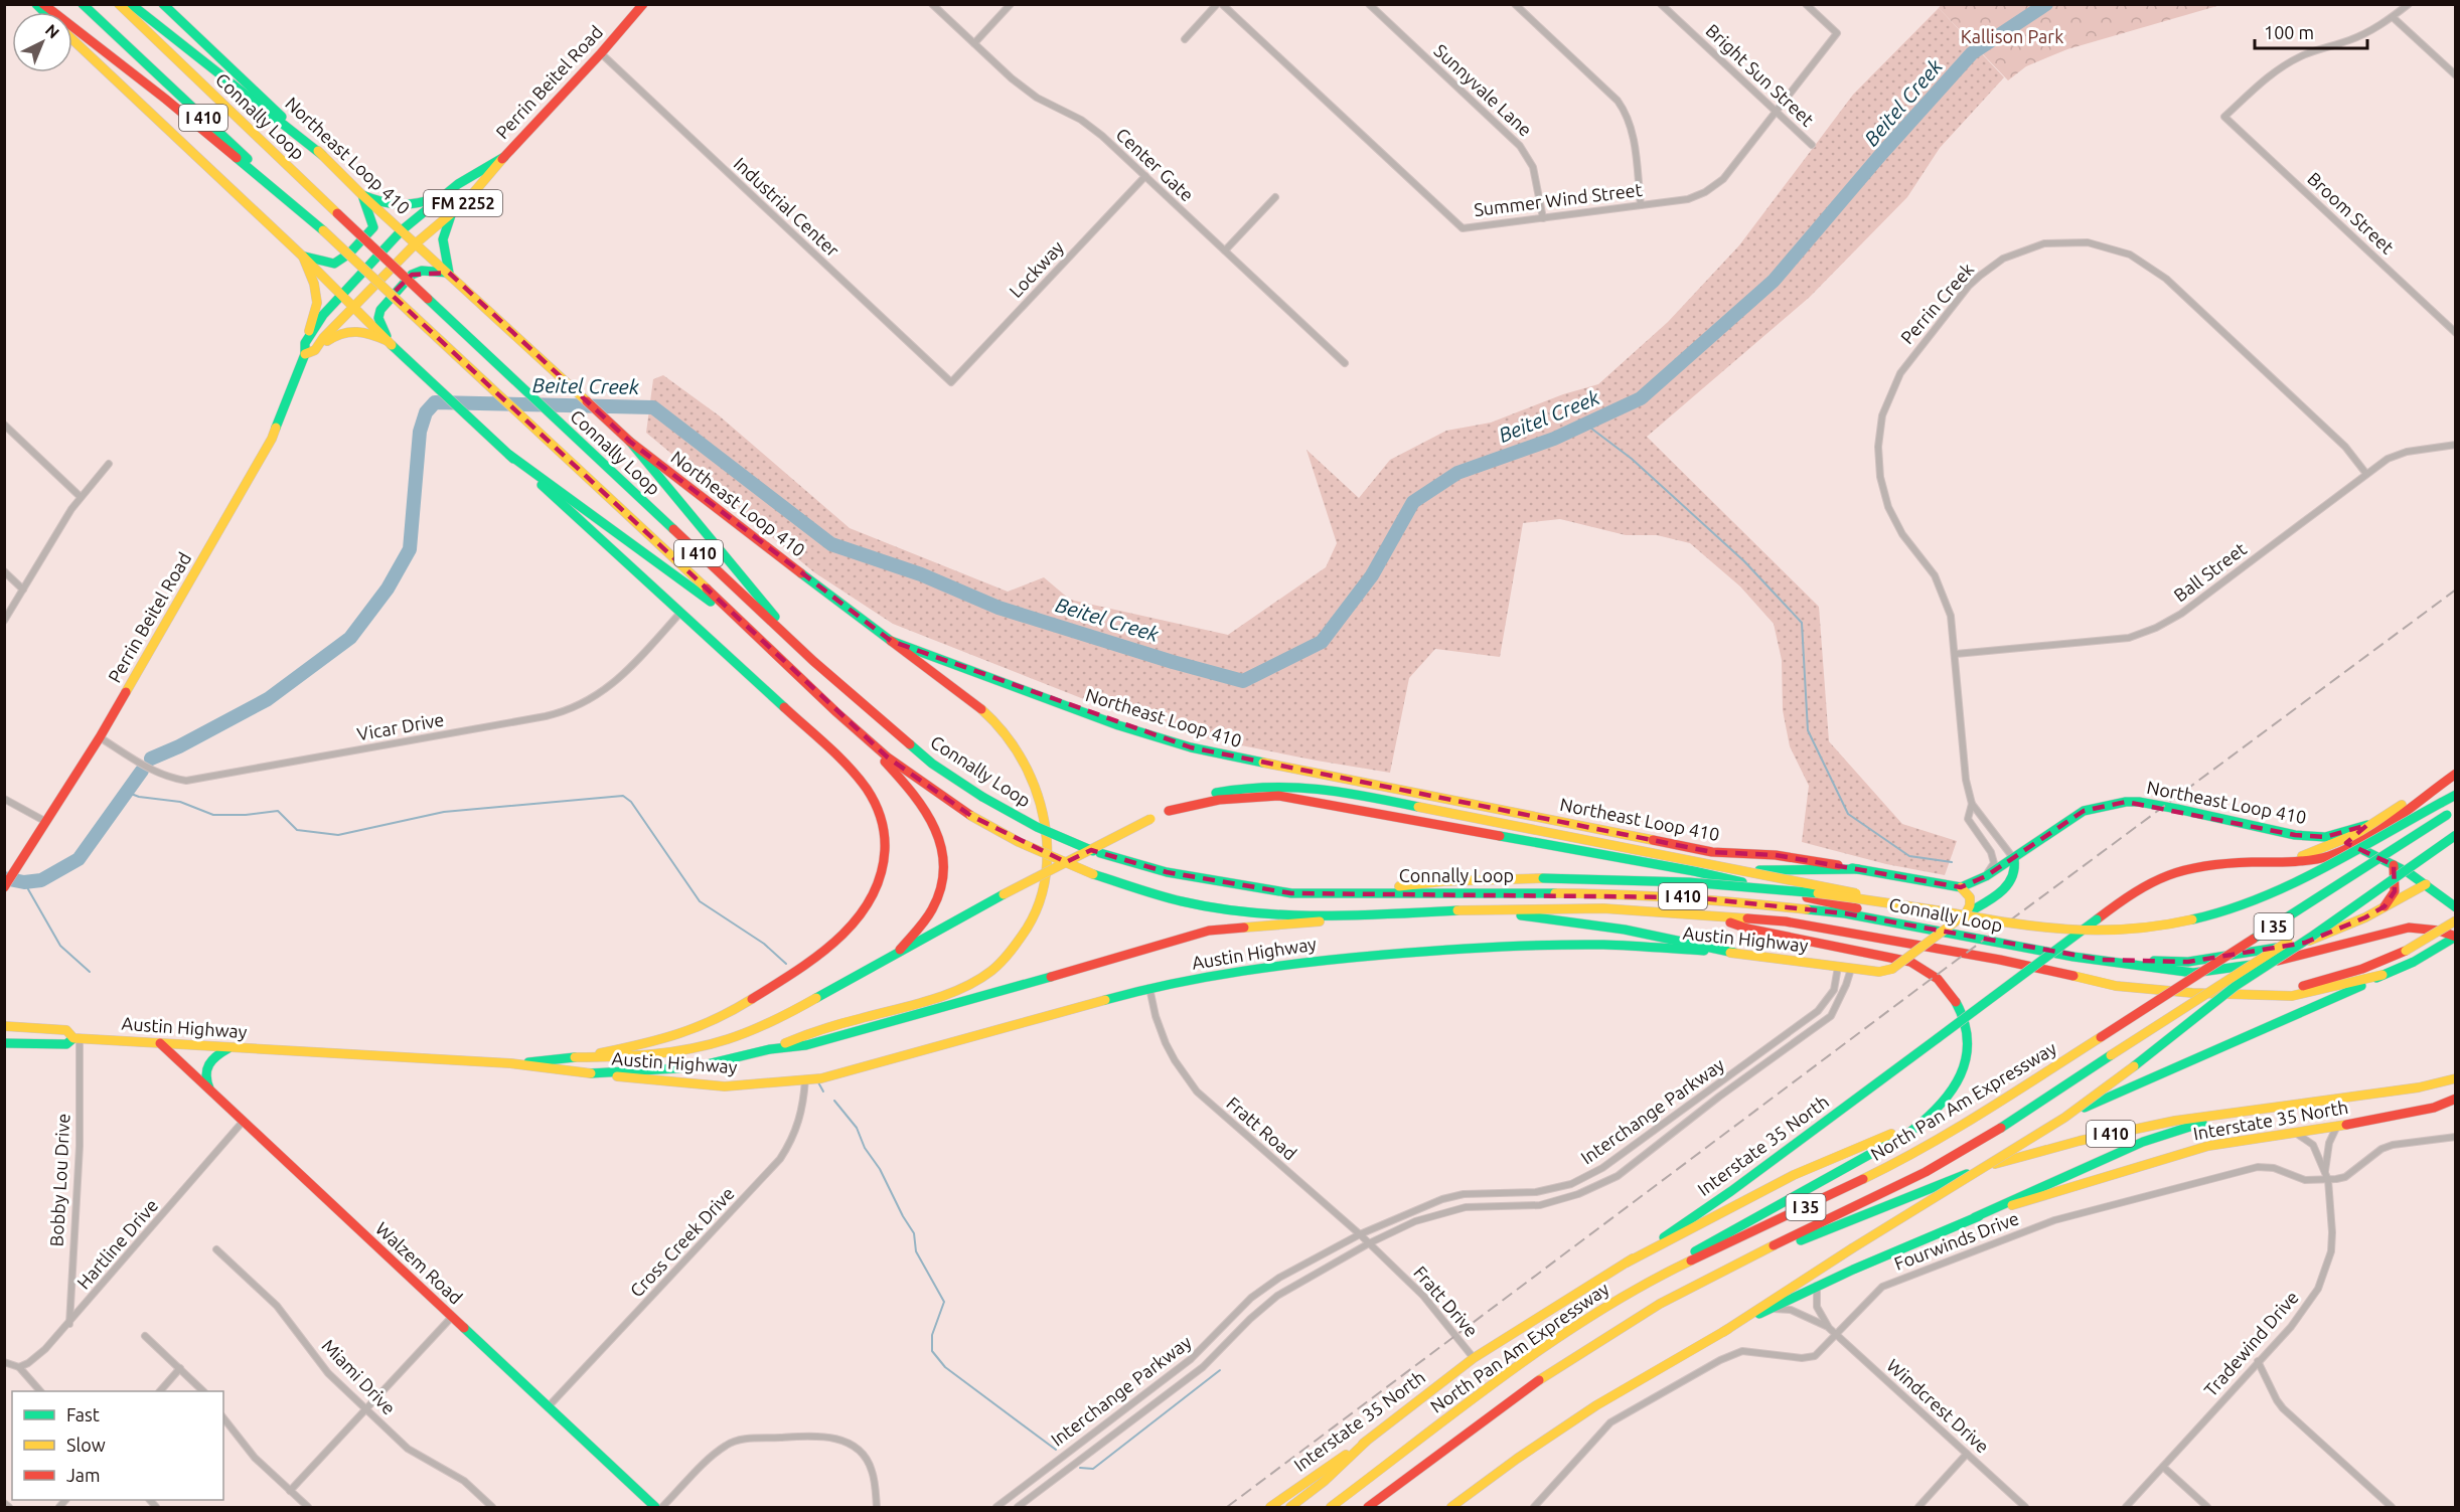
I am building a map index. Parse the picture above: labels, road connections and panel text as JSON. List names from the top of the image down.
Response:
{
  "streets": {
    "main road": [
      "Perrin Beitel Road",
      "Connally Loop",
      "I 410",
      "Northeast Loop 410",
      "FM 2252",
      "I 35",
      "Austin Highway",
      "North Pan Am Expressway",
      "Interstate 35 North",
      "Walzem Road"
    ],
    "street": [
      "Bright Sun Street",
      "Sunnyvale Lane",
      "Center Gate",
      "Summer Wind Street",
      "Industrial Center",
      "Broom Street",
      "Lockway",
      "Perrin Creek",
      "Ball Street",
      "Vicar Drive",
      "Interchange Parkway",
      "Fratt Road",
      "Bobby Lou Drive",
      "Fourwinds Drive",
      "Cross Creek Drive",
      "Hartline Drive",
      "Fratt Drive",
      "Tradewind Drive",
      "Miami Drive",
      "Windcrest Drive"
    ]
  },
  "crossings": [
    ["Bright Sun Street", "Summer Wind Street"],
    ["Perrin Beitel Road", "Northeast Loop 410"],
    ["Perrin Beitel Road", "Industrial Center"],
    ["Perrin Beitel Road", "Vicar Drive"],
    ["Sunnyvale Lane", "Summer Wind Street"],
    ["Connally Loop", "I 410"],
    ["I 410", "North Pan Am Expressway"],
    ["Northeast Loop 410", "Perrin Creek"],
    ["Northeast Loop 410", "Austin Highway"],
    ["Northeast Loop 410", "Interstate 35 North"],
    ["Center Gate", "Lockway"],
    ["Industrial Center", "Lockway"],
    ["Perrin Creek", "Ball Street"],
    ["Perrin Creek", "Austin Highway"],
    ["Vicar Drive", "Austin Highway"],
    ["Austin Highway", "Interchange Parkway"],
    ["Austin Highway", "Fratt Road"],
    ["Austin Highway", "Bobby Lou Drive"],
    ["Austin Highway", "Cross Creek Drive"],
    ["Austin Highway", "Walzem Road"],
    ["Interchange Parkway", "Fratt Road"],
    ["Interstate 35 North", "Fratt Drive"],
    ["Interstate 35 North", "Tradewind Drive"],
    ["Interstate 35 North", "Windcrest Drive"],
    ["Fratt Road", "Fratt Drive"],
    ["Bobby Lou Drive", "Hartline Drive"],
    ["Fourwinds Drive", "Tradewind Drive"],
    ["Fourwinds Drive", "Windcrest Drive"],
    ["Cross Creek Drive", "Walzem Road"],
    ["Hartline Drive", "Walzem Road"]
  ],
  "water": ["Beitel Creek"],
  "parks": ["Kallison Park"],
  "legend": ["Fast", "Slow", "Jam"],
  "scale_bar": "100 m",
  "north": "top right"
}
